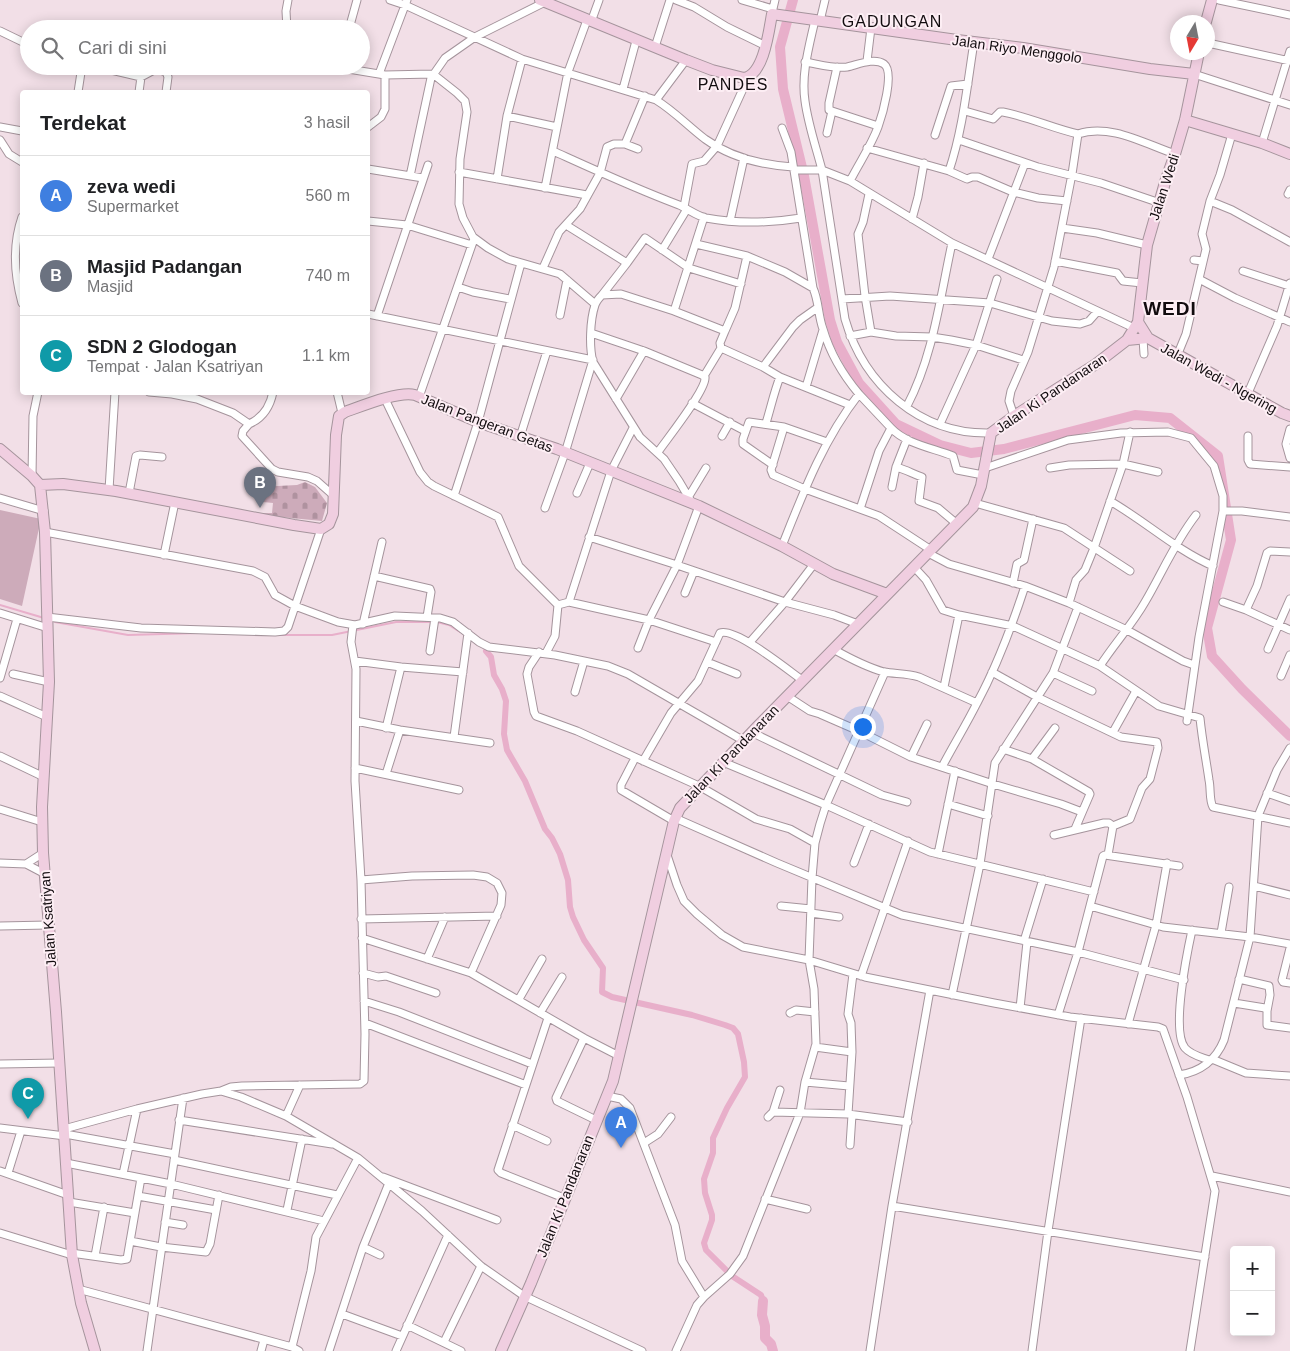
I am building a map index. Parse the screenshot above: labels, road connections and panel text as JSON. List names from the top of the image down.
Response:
{
  "streets": {
    "street": [
      "Jalan Riyo Menggolo",
      "Jalan Wedi",
      "Jalan Wedi - Ngering",
      "Jalan Ki Pandanaran",
      "Jalan Pangeran Getas",
      "Jalan Ksatriyan"
    ]
  },
  "crossings": [
    ["Jalan Riyo Menggolo", "Jalan Wedi"],
    ["Jalan Ki Pandanaran", "Jalan Pangeran Getas"]
  ],
  "districts": ["GADUNGAN", "PANDES", "WEDI"],
  "north": "bottom",
  "page": {
    "search": "Cari di sini",
    "heading": ["Terdekat", "3 hasil"],
    "list": [
      {
        "mark": "A",
        "name": "zeva wedi",
        "note": "Supermarket",
        "value": "560 m"
      },
      {
        "mark": "B",
        "name": "Masjid Padangan",
        "note": "Masjid",
        "value": "740 m"
      },
      {
        "mark": "C",
        "name": "SDN 2 Glodogan",
        "note": "Tempat · Jalan Ksatriyan",
        "value": "1.1 km"
      }
    ],
    "pins": ["B", "C", "A"],
    "map_buttons": ["+", "−"]
  }
}
